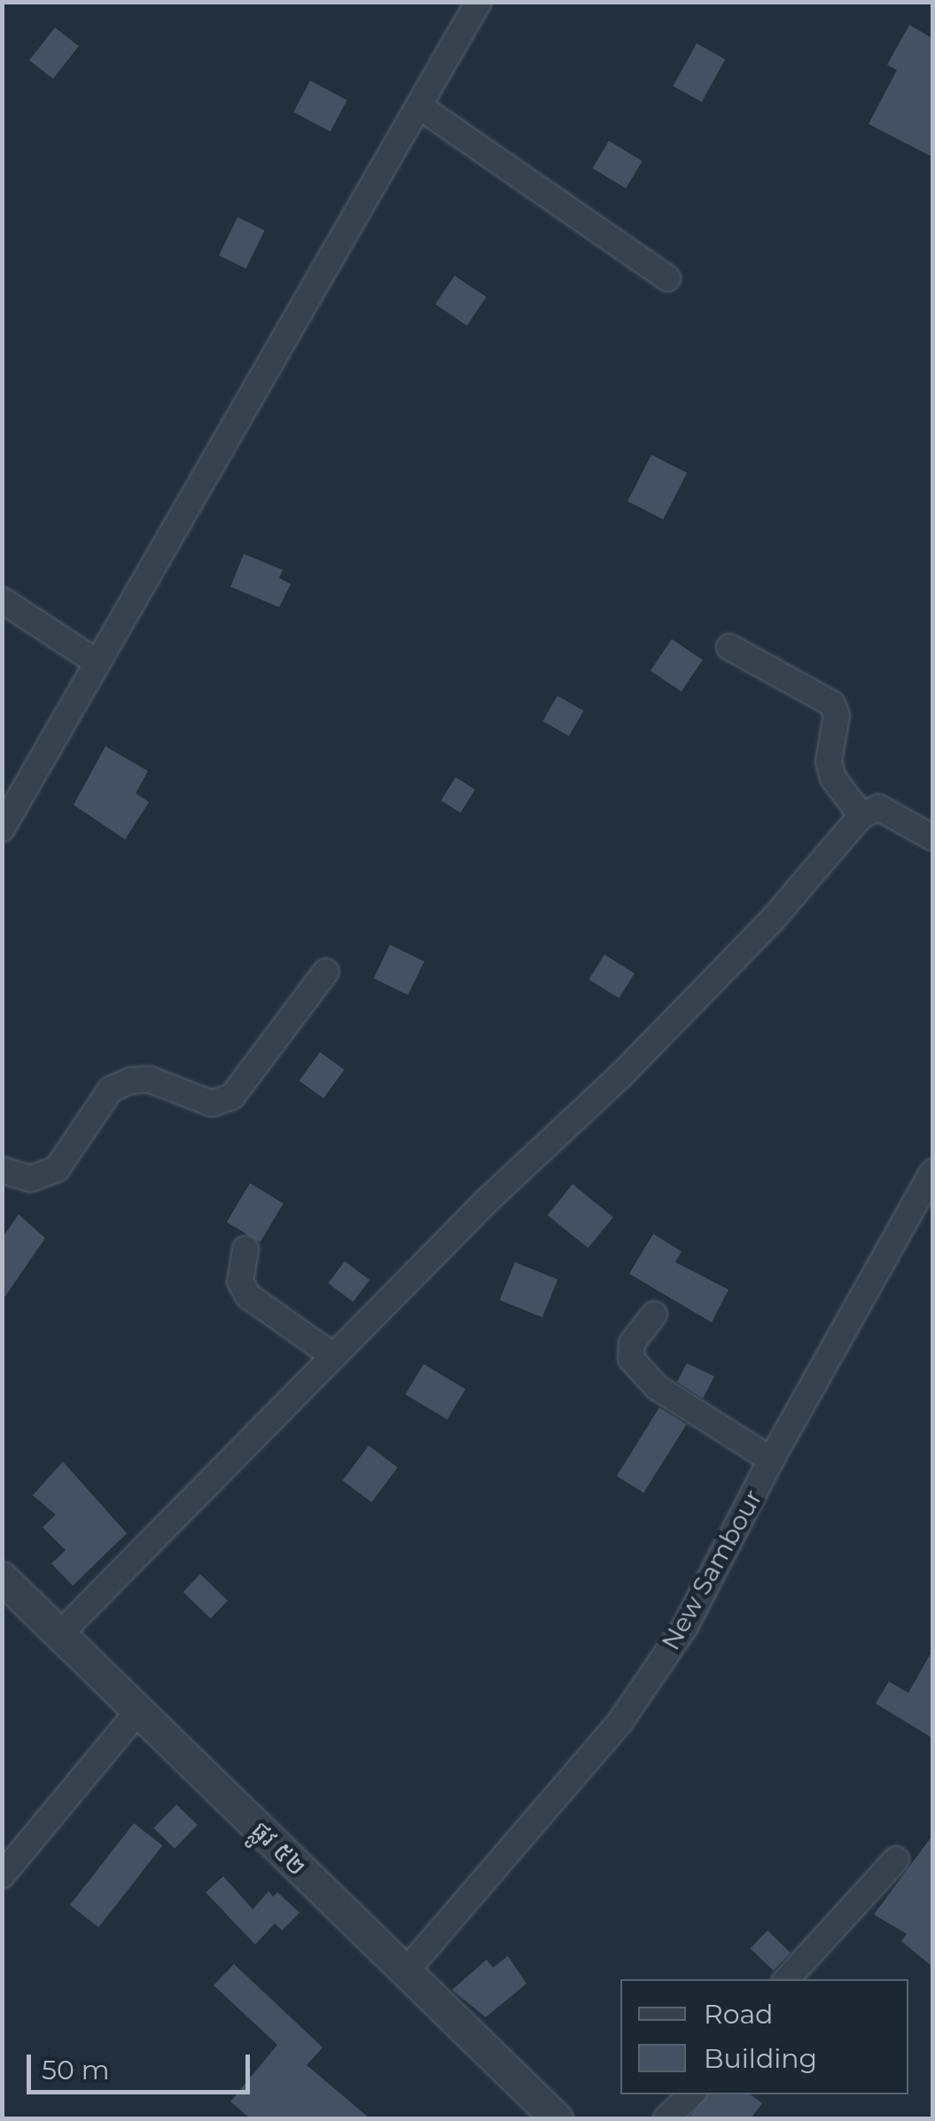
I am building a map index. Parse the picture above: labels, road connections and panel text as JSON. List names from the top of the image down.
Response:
{
  "streets": {
    "street": ["New Sambour", "ផ្លូវ ៥២"]
  },
  "crossings": [
    ["New Sambour", "ផ្លូវ ៥២"]
  ],
  "legend": ["Road", "Building"],
  "scale_bar": "50 m"
}
